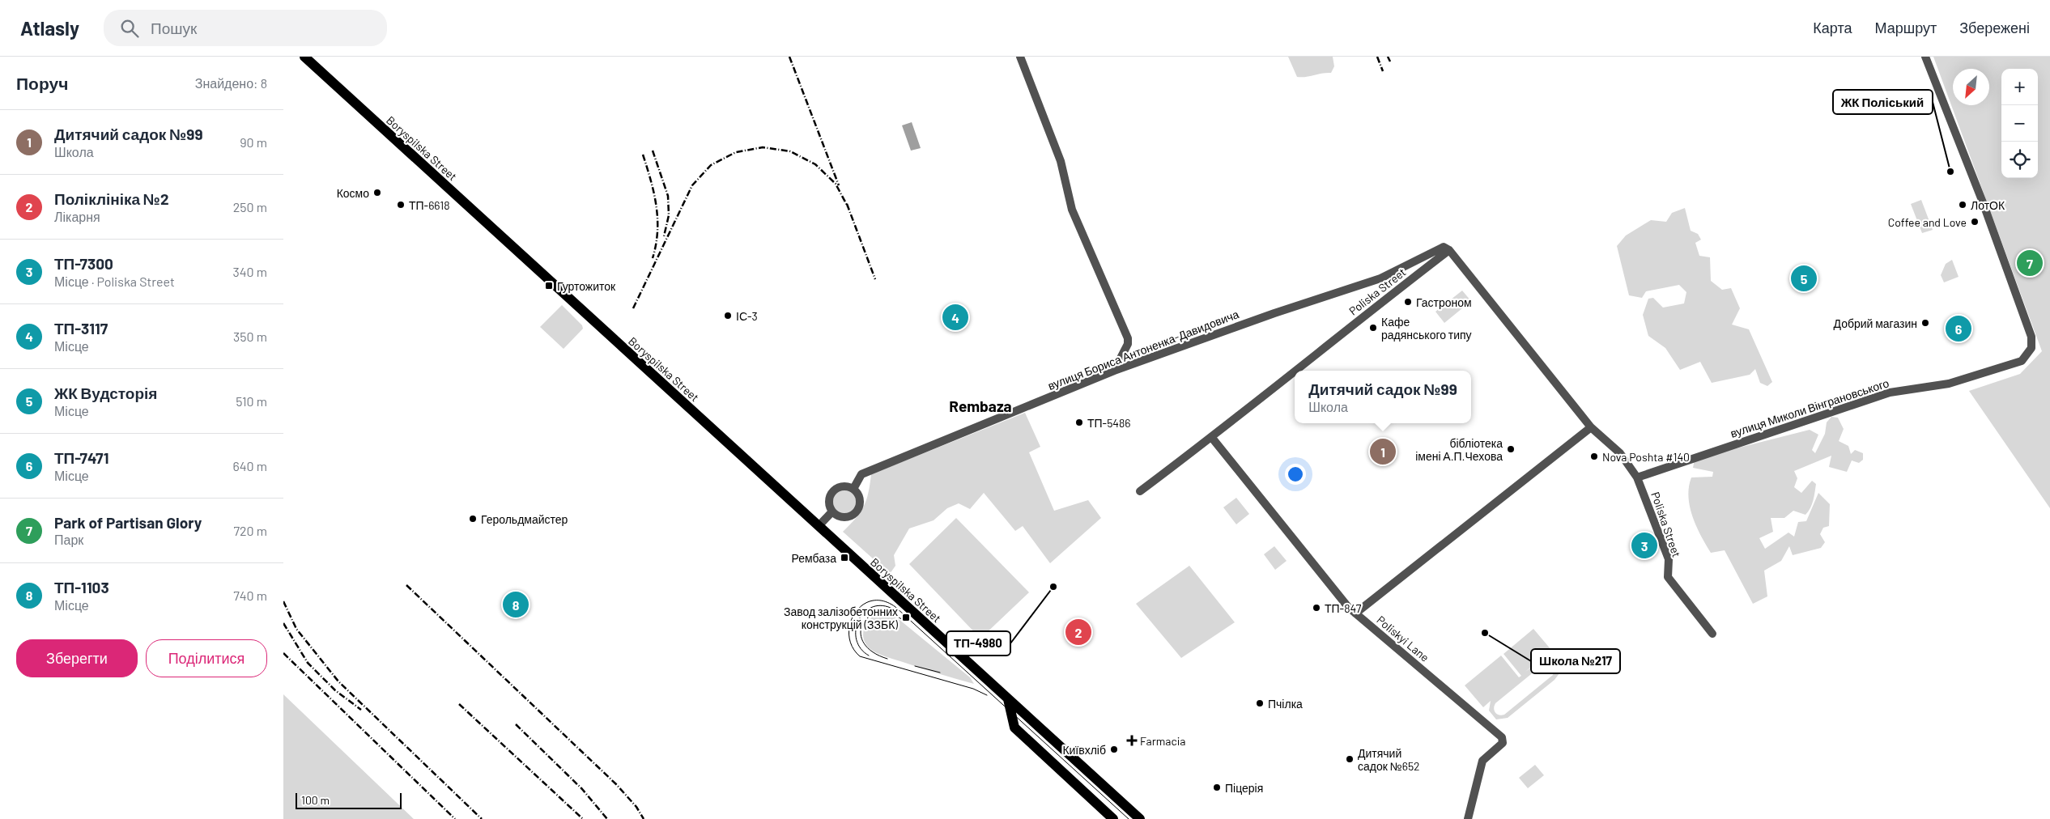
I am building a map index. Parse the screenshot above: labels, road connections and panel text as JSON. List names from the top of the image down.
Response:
{
  "streets": {
    "main road": ["Boryspilska Street"],
    "street": [
      "Poliska Street",
      "вулиця Бориса Антоненка-Давидовича",
      "вулиця Миколи Вінграновського",
      "Poliskyi Lane"
    ]
  },
  "crossings": [
    ["Poliska Street", "вулиця Бориса Антоненка-Давидовича"],
    ["Poliska Street", "вулиця Миколи Вінграновського"],
    ["Poliska Street", "Poliskyi Lane"]
  ],
  "districts": ["Rembaza"],
  "places": {
    "other": [
      "ЖК Поліський",
      "Космо",
      "ТП-6618",
      "ЛотОК",
      "Coffee and Love",
      "Гастроном",
      "ІС-3",
      "Добрий магазин",
      "Кафе радянського типу",
      "ТП-5486",
      "бібліотека імені А.П.Чехова",
      "Nova Poshta #140",
      "Герольдмайстер",
      "ТП-4980",
      "ТП-847",
      "Школа №217",
      "Пчілка",
      "Київхліб",
      "Дитячий садок №652",
      "Піцерія"
    ],
    "transit": ["Гуртожиток", "Рембаза", "Завод залізобетонних конструкцій (ЗЗБК)"],
    "health": ["Farmacia"]
  },
  "scale_bar": "100 m",
  "north": "bottom left",
  "page": {
    "header": "Atlasly",
    "search": "Пошук",
    "nav": ["Карта", "Маршрут", "Збережені"],
    "heading": ["Поруч", "Знайдено: 8"],
    "map_buttons": ["+", "−"],
    "list": [
      {
        "mark": "1",
        "name": "Дитячий садок №99",
        "note": "Школа",
        "value": "90 m"
      },
      {
        "mark": "2",
        "name": "Поліклініка №2",
        "note": "Лікарня",
        "value": "250 m"
      },
      {
        "mark": "3",
        "name": "ТП-7300",
        "note": "Місце · Poliska Street",
        "value": "340 m"
      },
      {
        "mark": "4",
        "name": "ТП-3117",
        "note": "Місце",
        "value": "350 m"
      },
      {
        "mark": "5",
        "name": "ЖК Вудсторія",
        "note": "Місце",
        "value": "510 m"
      },
      {
        "mark": "6",
        "name": "ТП-7471",
        "note": "Місце",
        "value": "640 m"
      },
      {
        "mark": "7",
        "name": "Park of Partisan Glory",
        "note": "Парк",
        "value": "720 m"
      },
      {
        "mark": "8",
        "name": "ТП-1103",
        "note": "Місце",
        "value": "740 m"
      }
    ],
    "pins": [
      "7",
      "5",
      "4",
      "6",
      "1",
      "3",
      "8",
      "2"
    ],
    "popup": ["Дитячий садок №99", "Школа"],
    "buttons": ["Зберегти", "Поділитися"],
    "scale": "100 m"
  }
}
